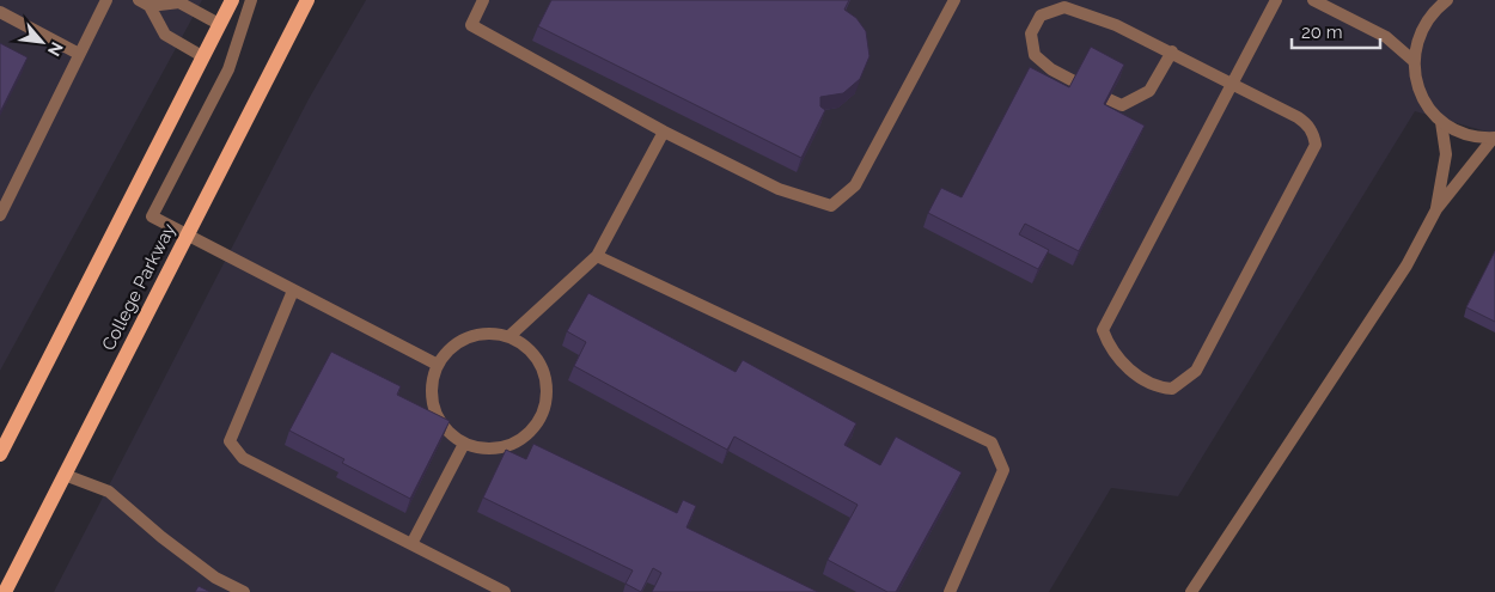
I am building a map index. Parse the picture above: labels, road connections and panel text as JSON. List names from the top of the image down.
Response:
{
  "streets": {
    "main road": ["College Parkway"]
  },
  "scale_bar": "20 m",
  "north": "bottom right"
}
